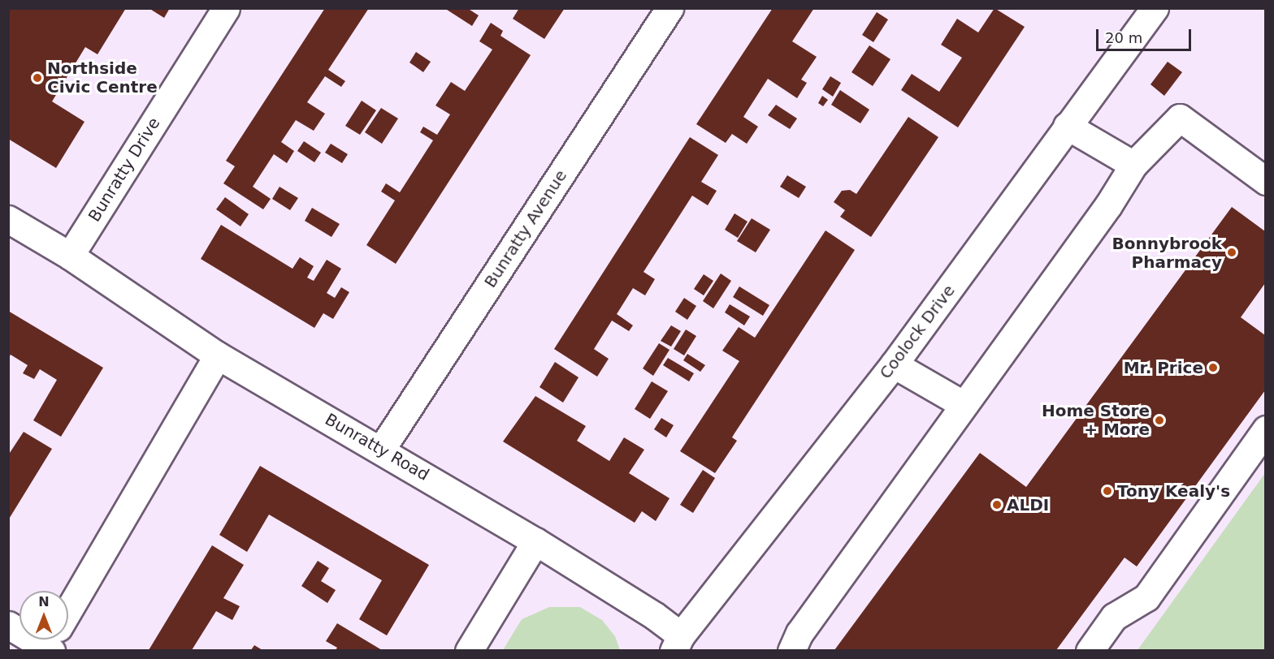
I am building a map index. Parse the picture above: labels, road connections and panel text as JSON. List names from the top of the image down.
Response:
{
  "streets": {
    "street": [
      "Bunratty Drive",
      "Bunratty Avenue",
      "Coolock Drive",
      "Bunratty Road"
    ]
  },
  "crossings": [
    ["Bunratty Drive", "Bunratty Road"],
    ["Bunratty Avenue", "Bunratty Road"],
    ["Coolock Drive", "Bunratty Road"]
  ],
  "places": [
    "Northside Civic Centre",
    "Bonnybrook Pharmacy",
    "Mr. Price",
    "Home Store + More",
    "Tony Kealy's",
    "ALDI"
  ],
  "scale_bar": "20 m",
  "north": "top"
}
